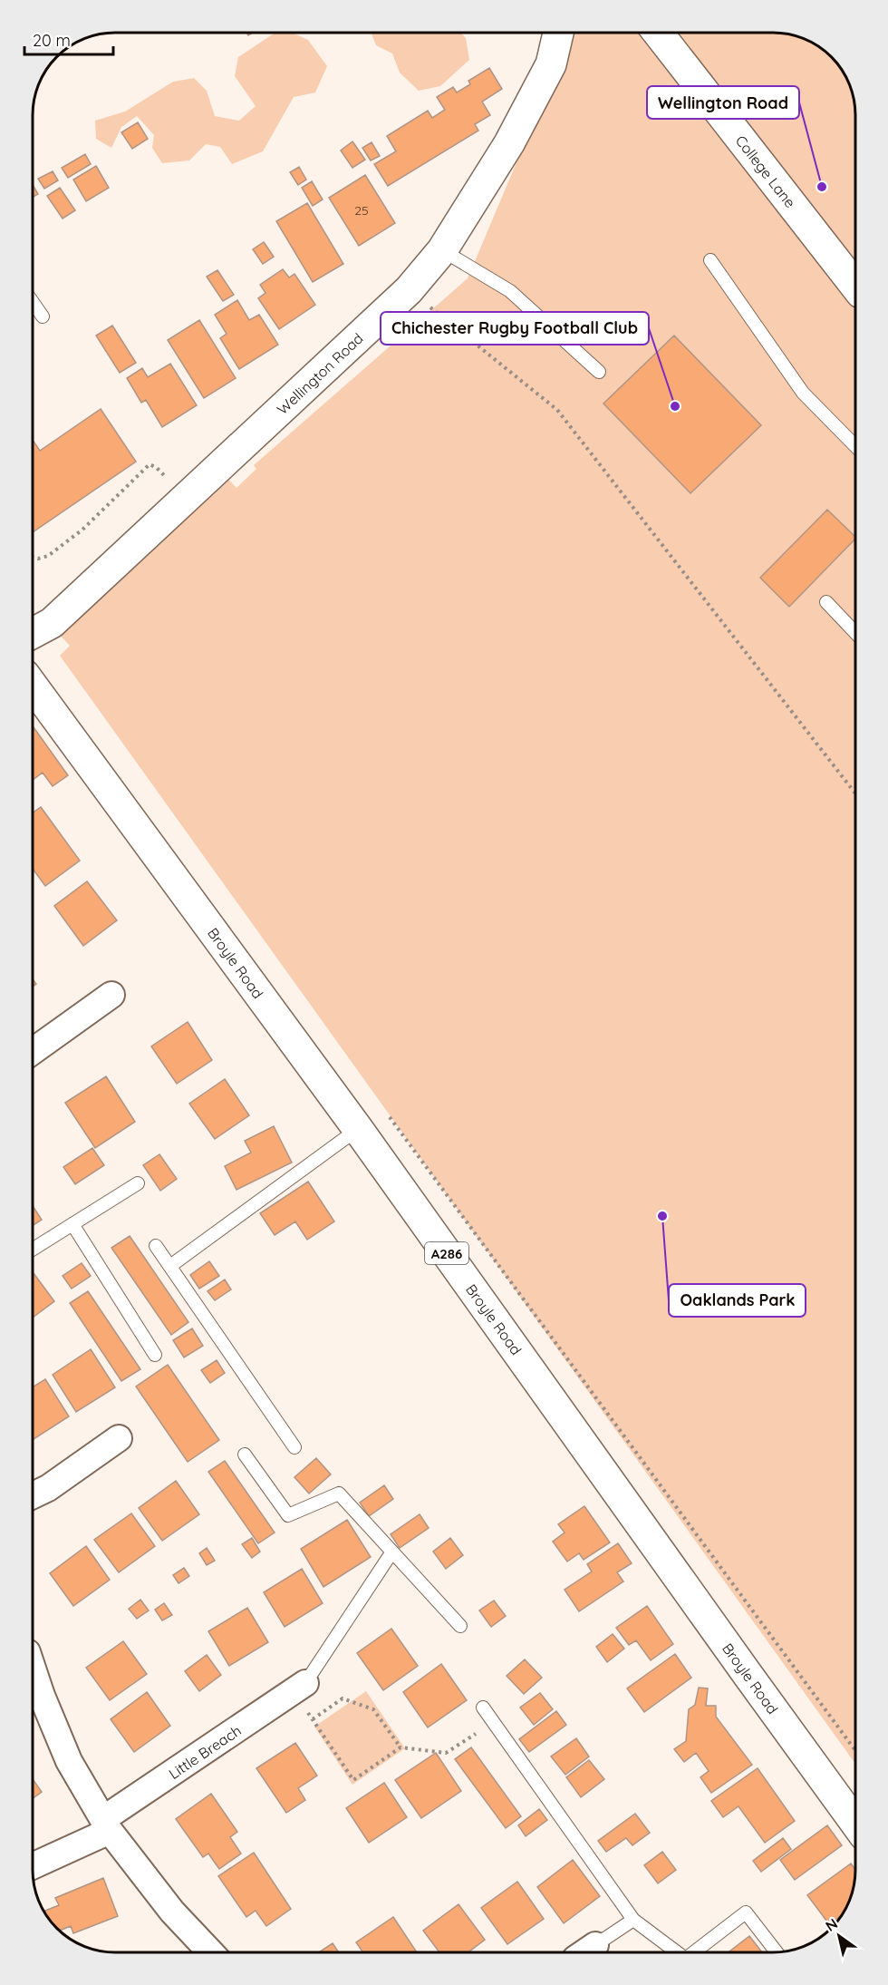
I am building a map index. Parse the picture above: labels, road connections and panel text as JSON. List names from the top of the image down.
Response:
{
  "streets": {
    "main road": [
      "College Lane",
      "Wellington Road",
      "Broyle Road",
      "A286"
    ],
    "street": ["Little Breach"]
  },
  "places": ["Wellington Road", "Chichester Rugby Football Club", "Oaklands Park"],
  "house_numbers": ["25"],
  "scale_bar": "20 m",
  "north": "top left"
}
